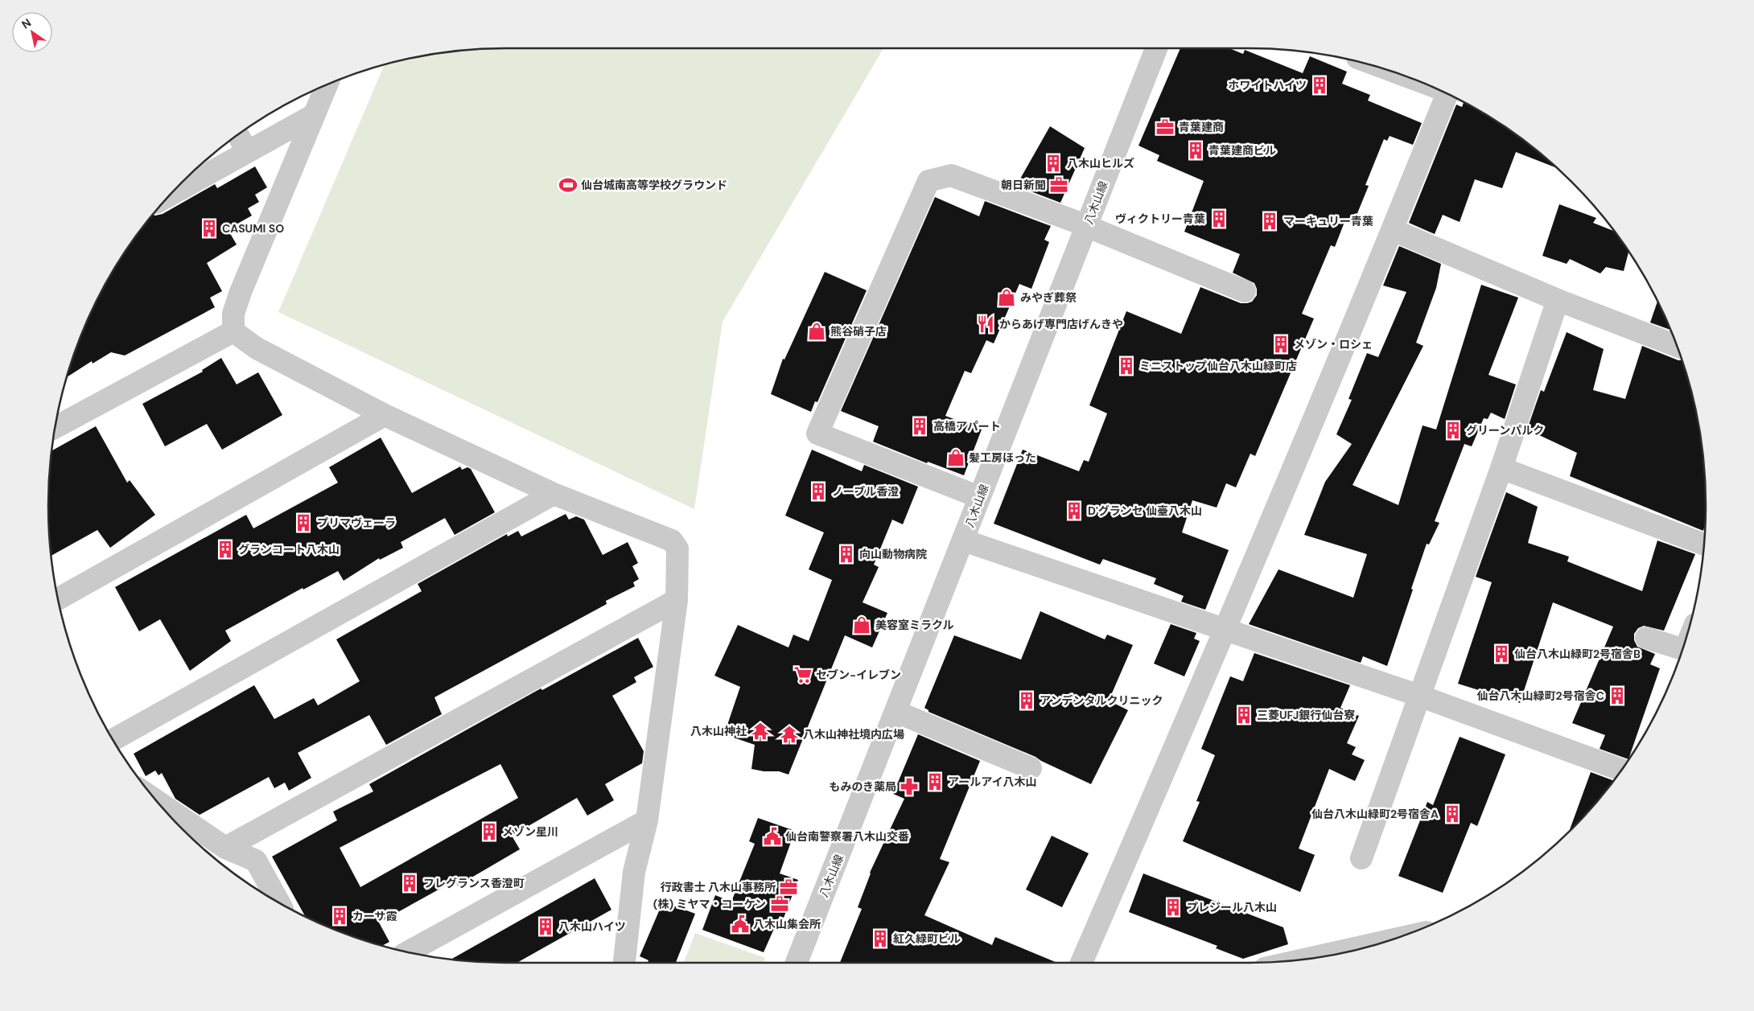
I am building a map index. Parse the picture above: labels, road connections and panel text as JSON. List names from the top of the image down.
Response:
{
  "streets": {
    "street": ["八木山線"]
  },
  "places": {
    "building": [
      "ホワイトハイツ",
      "青葉建商ビル",
      "八木山ヒルズ",
      "ヴィクトリー青葉",
      "マーキュリー青葉",
      "CASUMI SO",
      "メゾン・ロシェ",
      "ミニストップ仙台八木山緑町店",
      "高橋アパート",
      "グリーンパルク",
      "ノーブル香澄",
      "D'グランセ 仙臺八木山",
      "プリマヴェーラ",
      "グランコート八木山",
      "向山動物病院",
      "仙台八木山緑町2号宿舎B",
      "仙台八木山緑町2号宿舎C",
      "アンデンタルクリニック",
      "三菱UFJ銀行仙台寮",
      "アールアイ八木山",
      "仙台八木山緑町2号宿舎A",
      "メゾン星川",
      "フレグランス香澄町",
      "プレジール八木山",
      "カーサ霞",
      "八木山ハイツ",
      "紅久緑町ビル"
    ],
    "office": [
      "青葉建商",
      "朝日新聞",
      "行政書士 八木山事務所",
      "(株) ミヤマ・コーケン"
    ],
    "sports": ["仙台城南高等学校グラウンド"],
    "shop": [
      "みやぎ葬祭",
      "熊谷硝子店",
      "髪工房ほった",
      "美容室ミラクル"
    ],
    "restaurant": ["からあげ専門店げんきや"],
    "supermarket": ["セブン-イレブン"],
    "temple": ["八木山神社", "八木山神社境内広場"],
    "pharmacy": ["もみのき薬局"],
    "public building": ["仙台南警察署八木山交番", "八木山集会所"]
  },
  "north": "top left"
}
